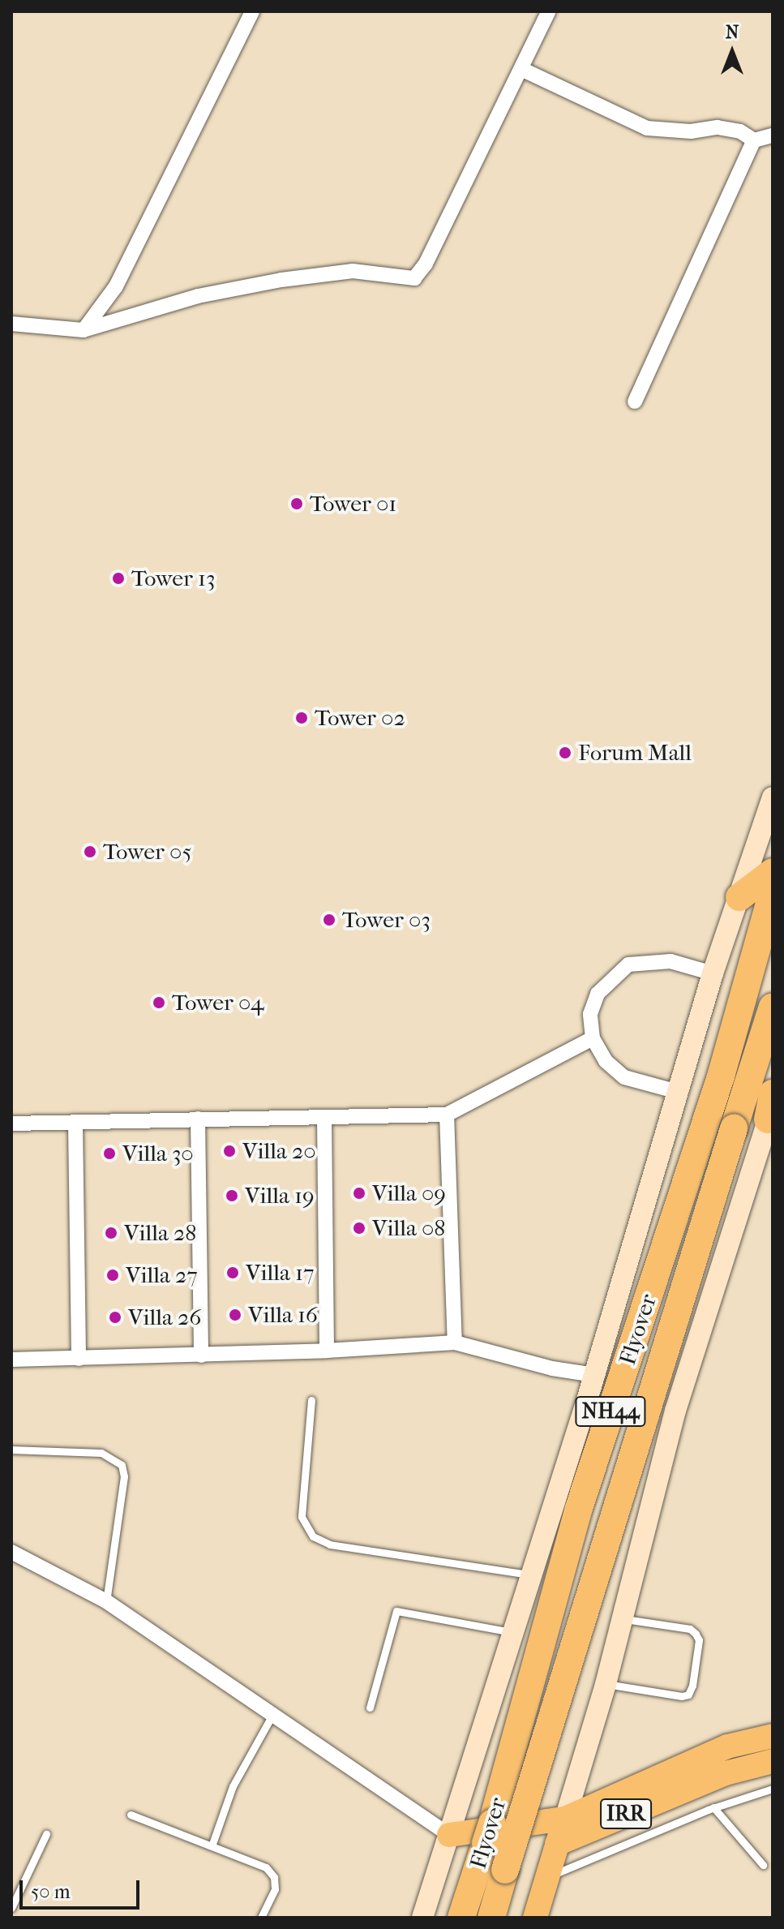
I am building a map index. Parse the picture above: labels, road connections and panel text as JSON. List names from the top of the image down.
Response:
{
  "streets": {
    "highway": ["Flyover", "NH44"],
    "main road": ["IRR"]
  },
  "places": [
    "Tower 01",
    "Tower 13",
    "Tower 02",
    "Forum Mall",
    "Tower 05",
    "Tower 03",
    "Tower 04",
    "Villa 20",
    "Villa 30",
    "Villa 09",
    "Villa 19",
    "Villa 08",
    "Villa 28",
    "Villa 17",
    "Villa 27",
    "Villa 16",
    "Villa 26"
  ],
  "scale_bar": "50 m",
  "north": "top"
}
